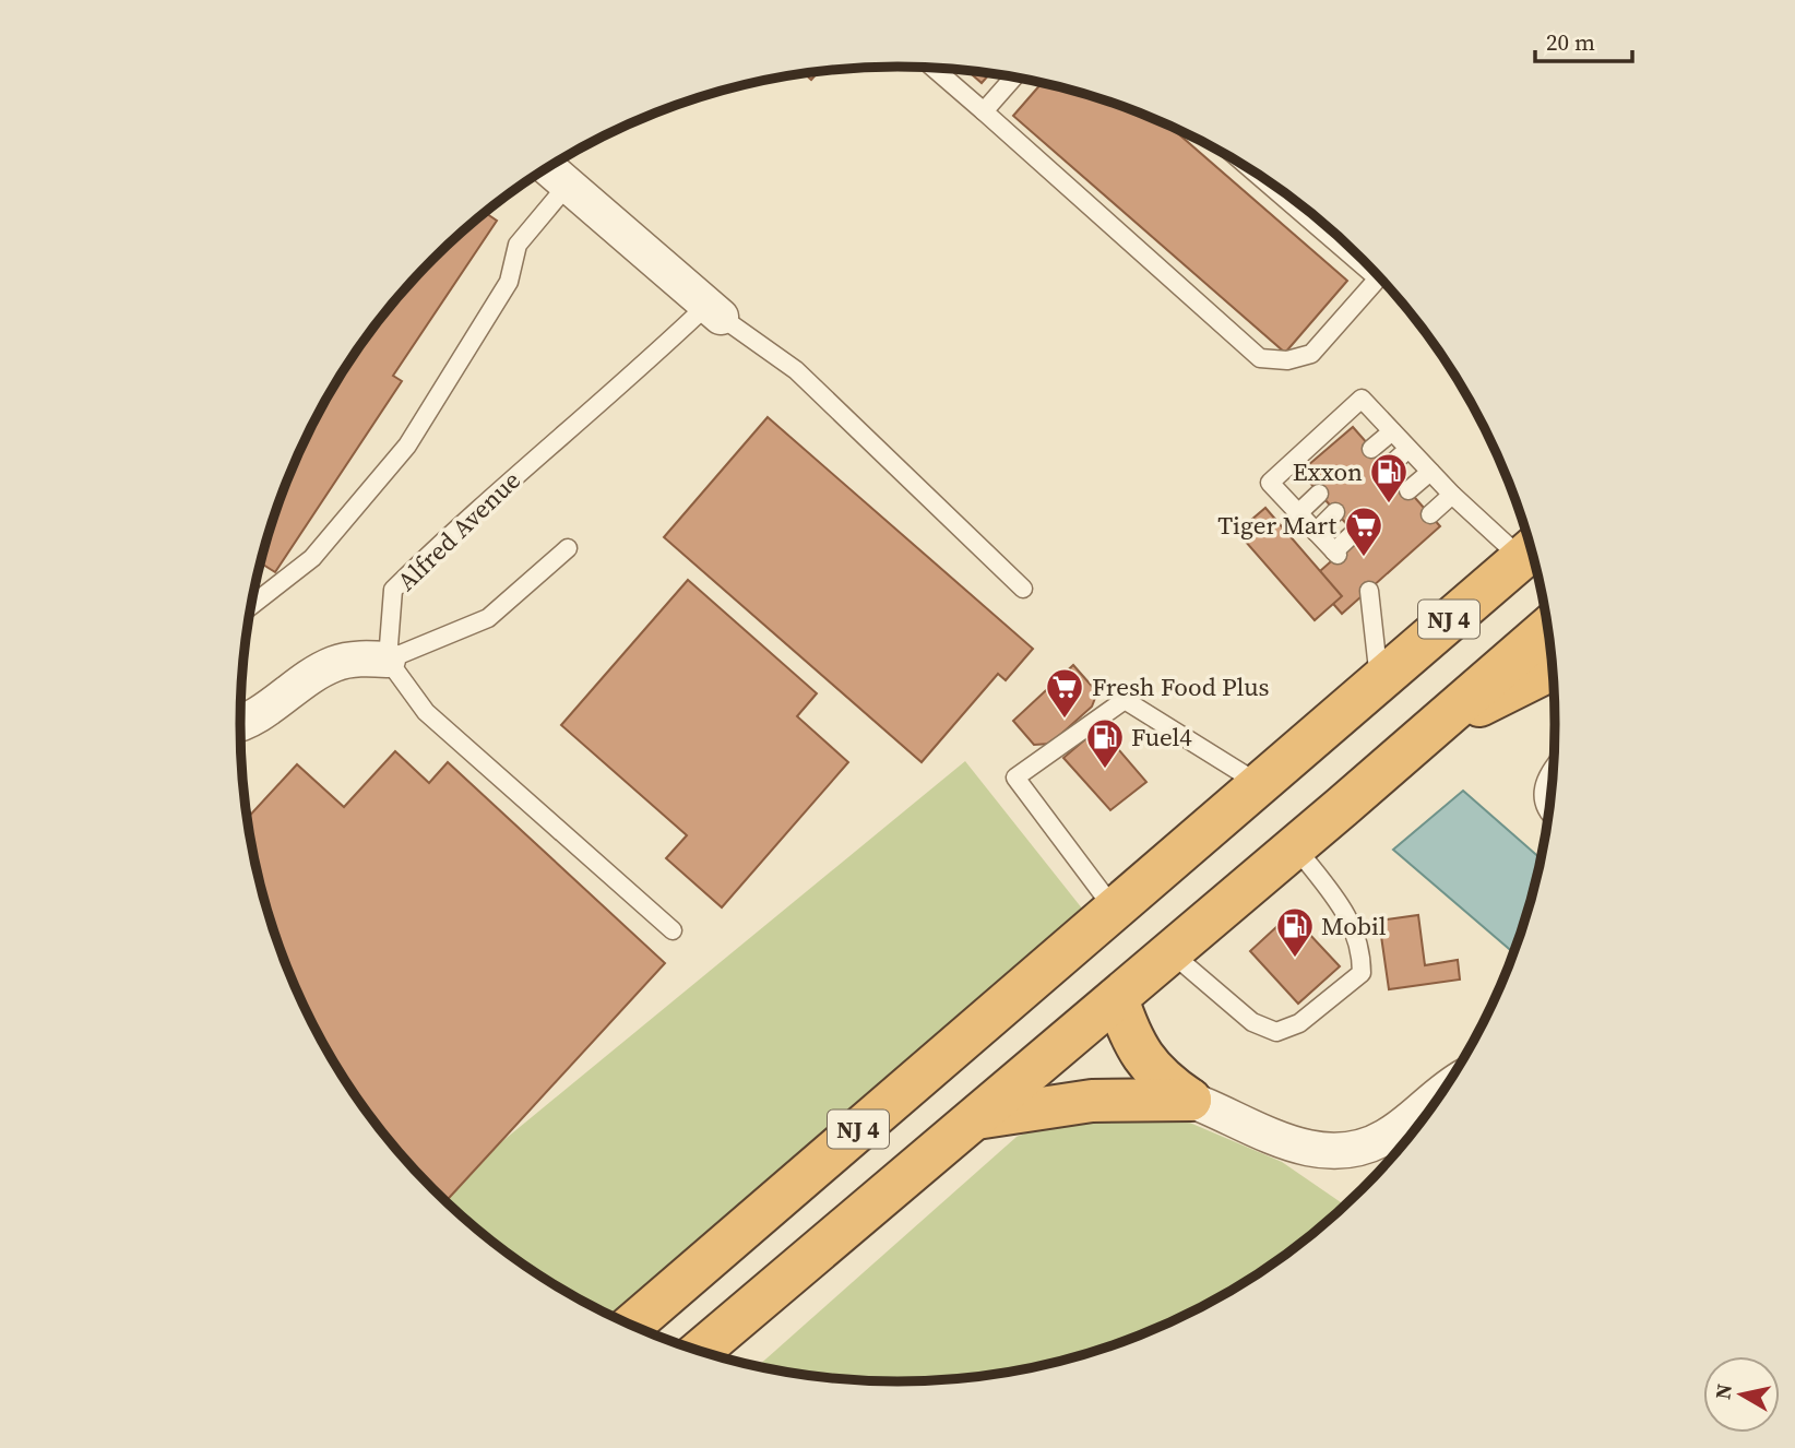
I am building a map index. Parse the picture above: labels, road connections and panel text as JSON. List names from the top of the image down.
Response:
{
  "streets": {
    "highway": ["NJ 4"],
    "lane": ["Alfred Avenue"]
  },
  "places": {
    "fuel station": ["Exxon", "Fuel4", "Mobil"],
    "supermarket": ["Tiger Mart", "Fresh Food Plus"]
  },
  "scale_bar": "20 m",
  "north": "left"
}
